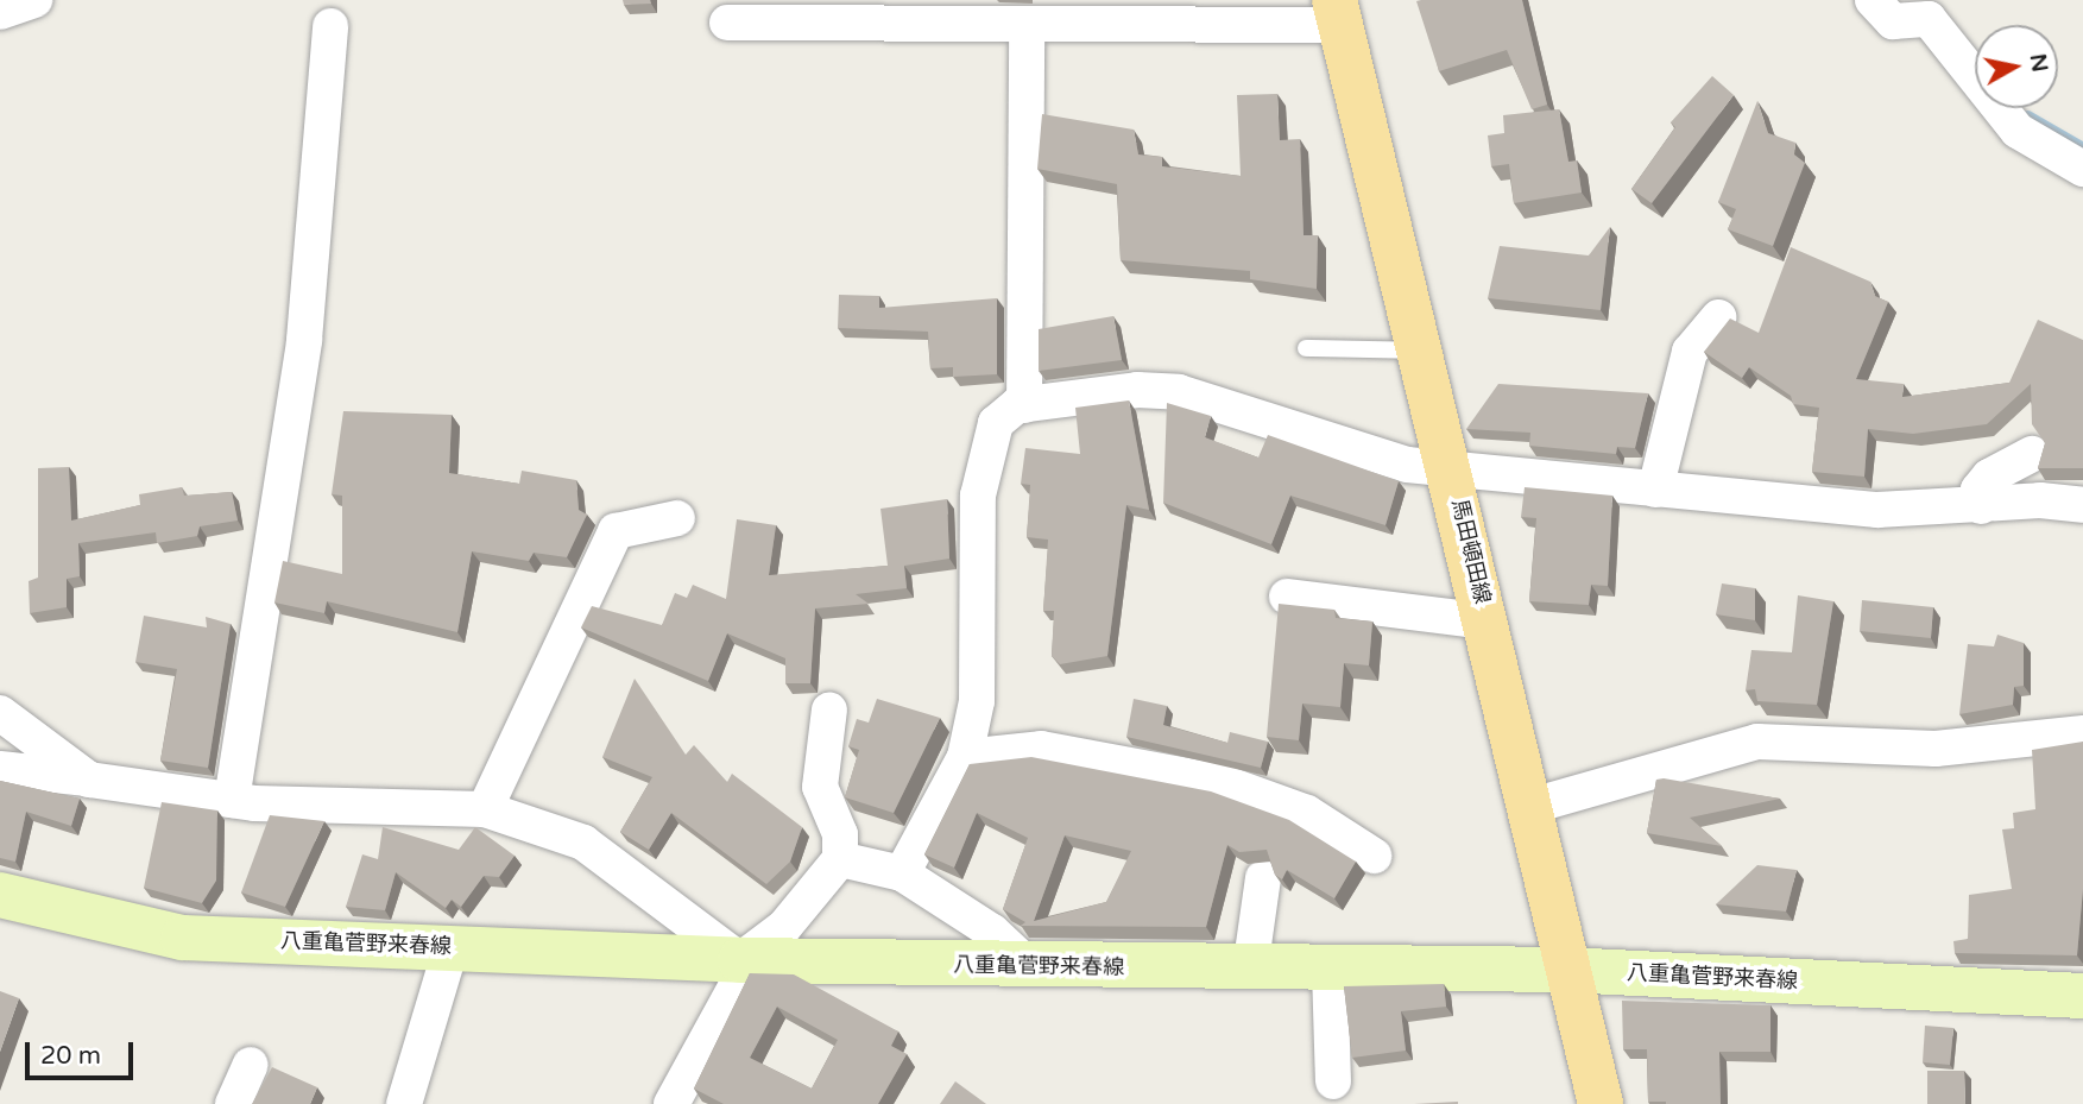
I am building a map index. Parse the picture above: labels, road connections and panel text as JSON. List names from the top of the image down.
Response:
{
  "streets": {
    "main road": ["馬田頓田線", "八重亀菅野来春線"]
  },
  "crossings": [
    ["馬田頓田線", "八重亀菅野来春線"]
  ],
  "scale_bar": "20 m",
  "north": "right"
}
